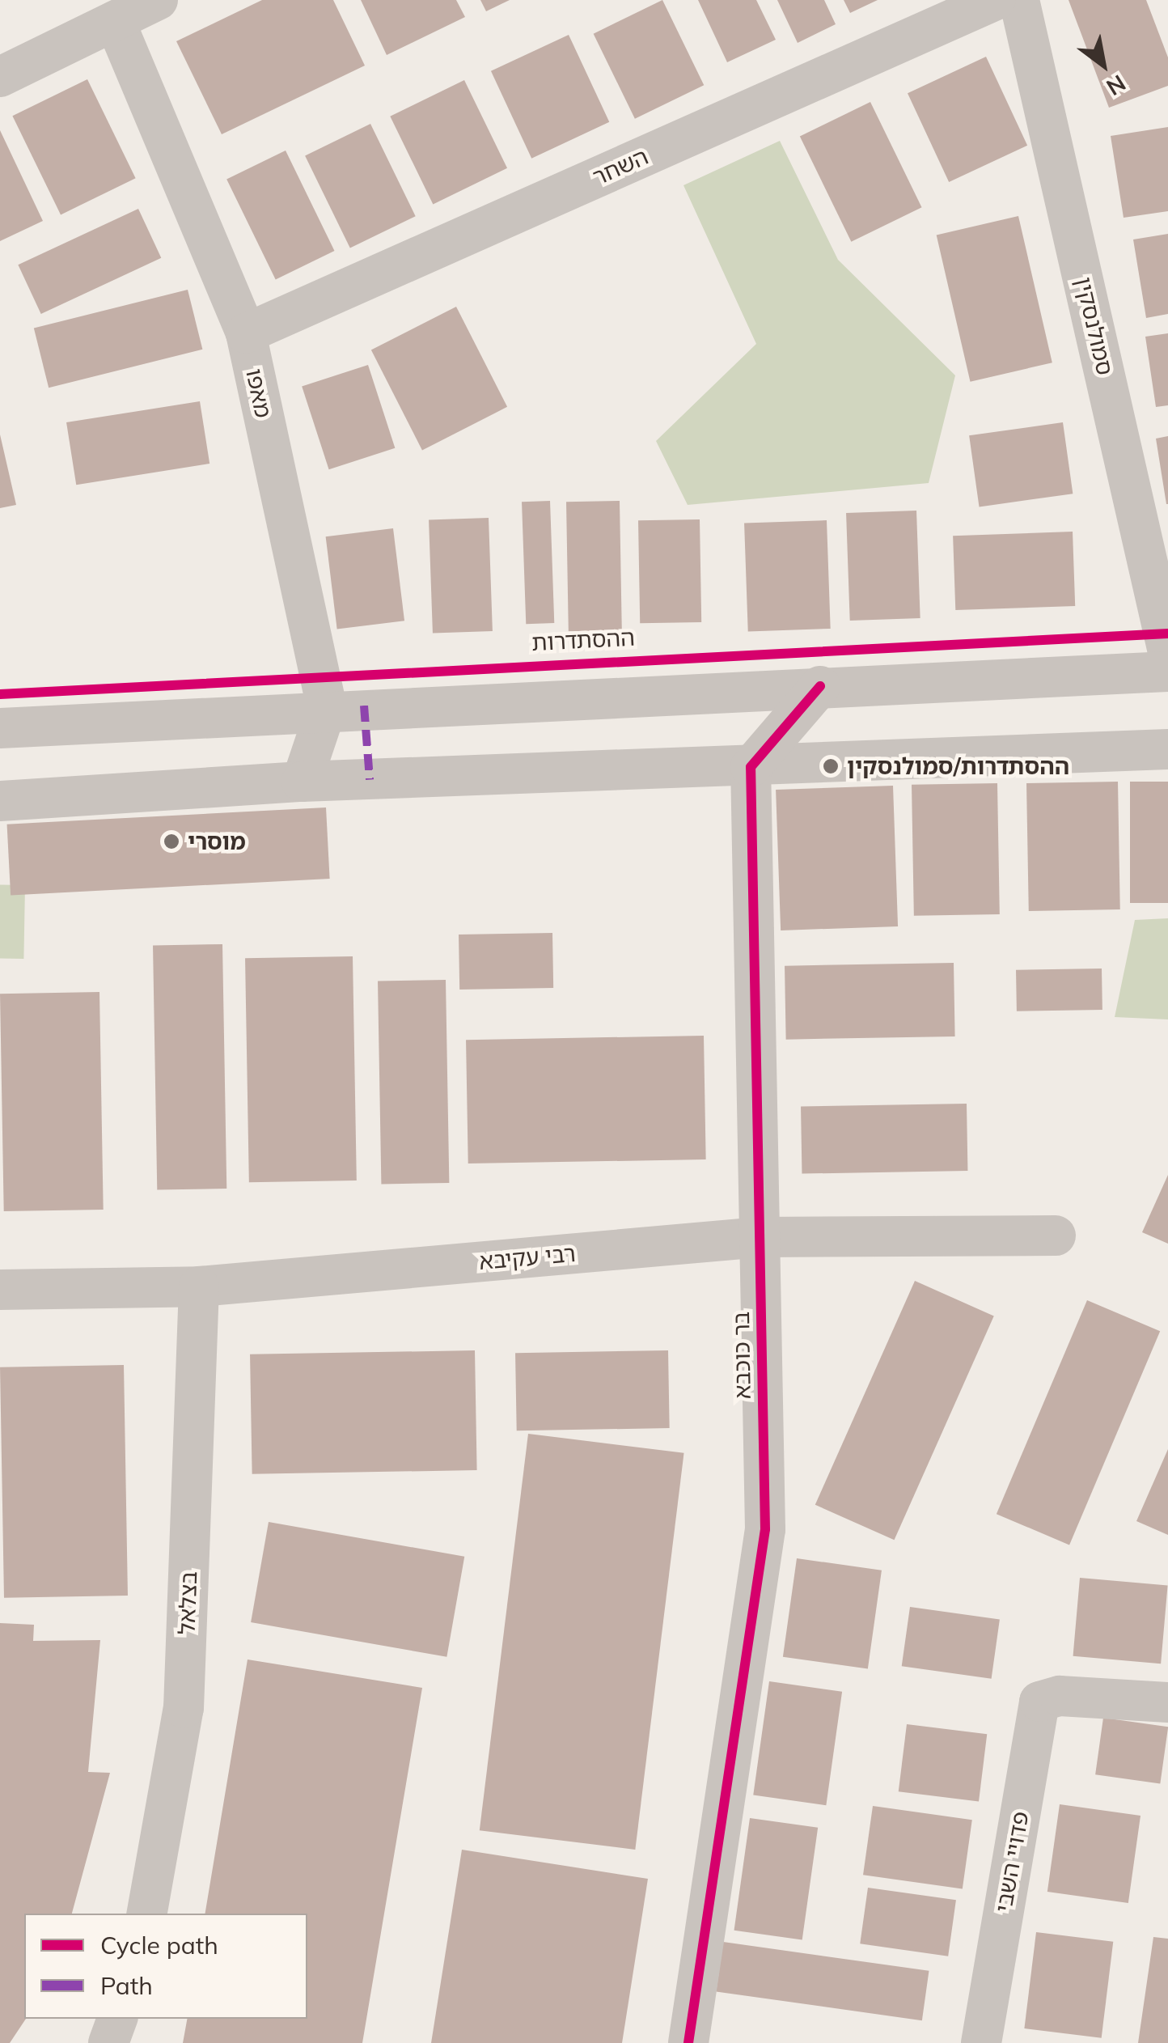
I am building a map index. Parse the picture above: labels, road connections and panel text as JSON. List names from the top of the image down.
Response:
{
  "streets": {
    "street": [
      "השחר",
      "סמולנסקין",
      "מאפו",
      "רבי עקיבא",
      "בר כוכבא",
      "בצלאל",
      "פדויי השבי"
    ],
    "cycle path": ["ההסתדרות"]
  },
  "crossings": [
    ["השחר", "מאפו"],
    ["רבי עקיבא", "בר כוכבא"],
    ["רבי עקיבא", "בצלאל"]
  ],
  "places": ["ההסתדרות/סמולנסקין", "מוסרי"],
  "legend": ["Cycle path", "Path"],
  "north": "bottom right"
}
